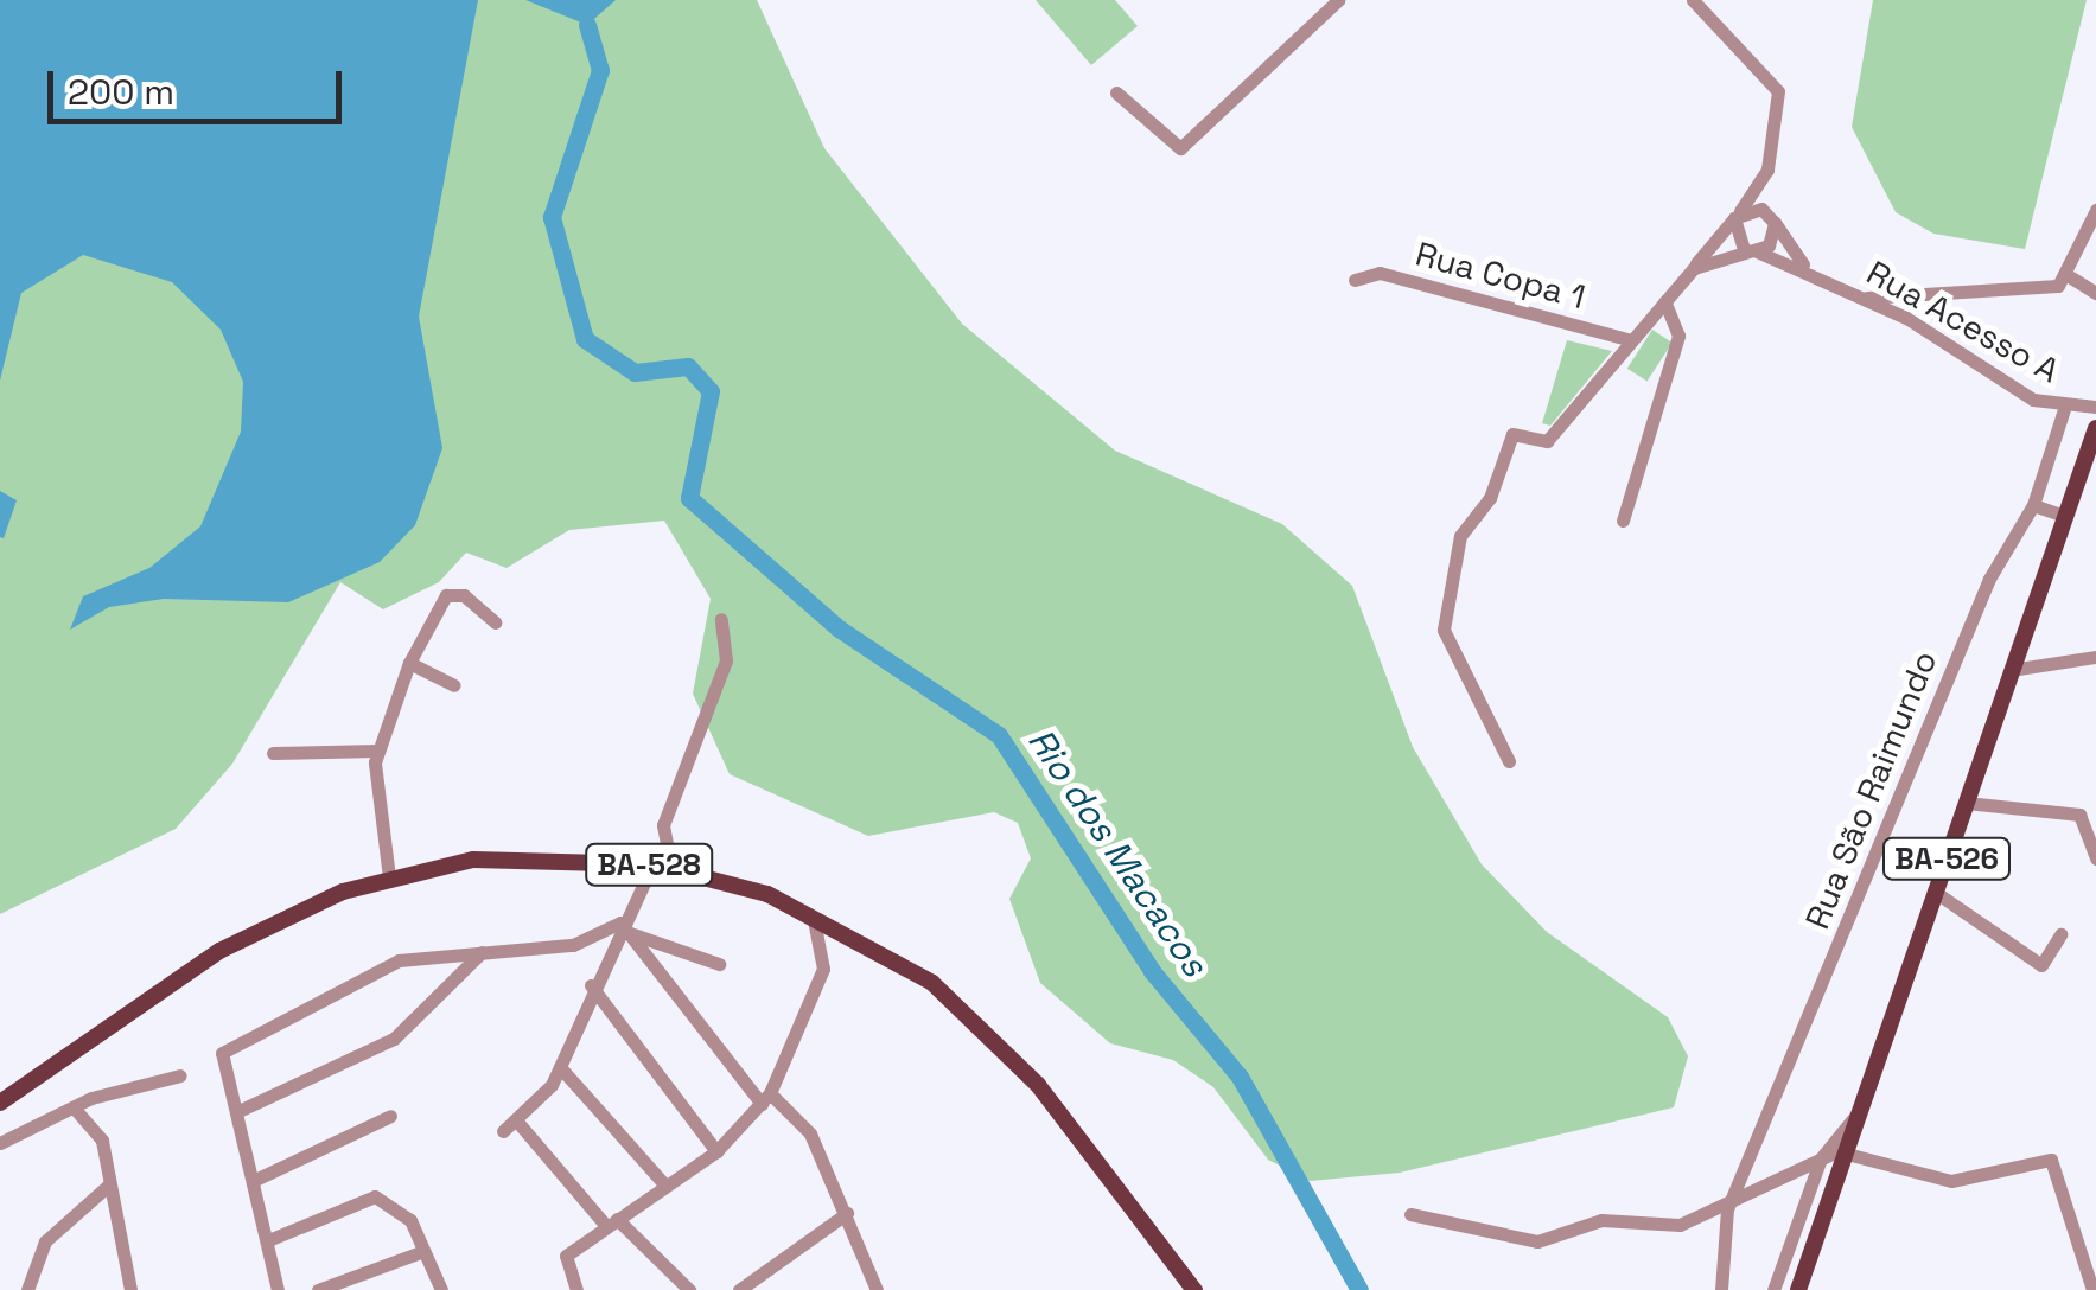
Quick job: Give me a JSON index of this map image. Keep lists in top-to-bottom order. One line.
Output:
{"streets":{"main road":["BA-526","BA-528"],"street":["Rua Copa 1","Rua Acesso A","Rua São Raimundo"]},"crossings":[["Rua Acesso A","Rua São Raimundo"]],"water":["Rio dos Macacos"],"scale_bar":"200 m"}
